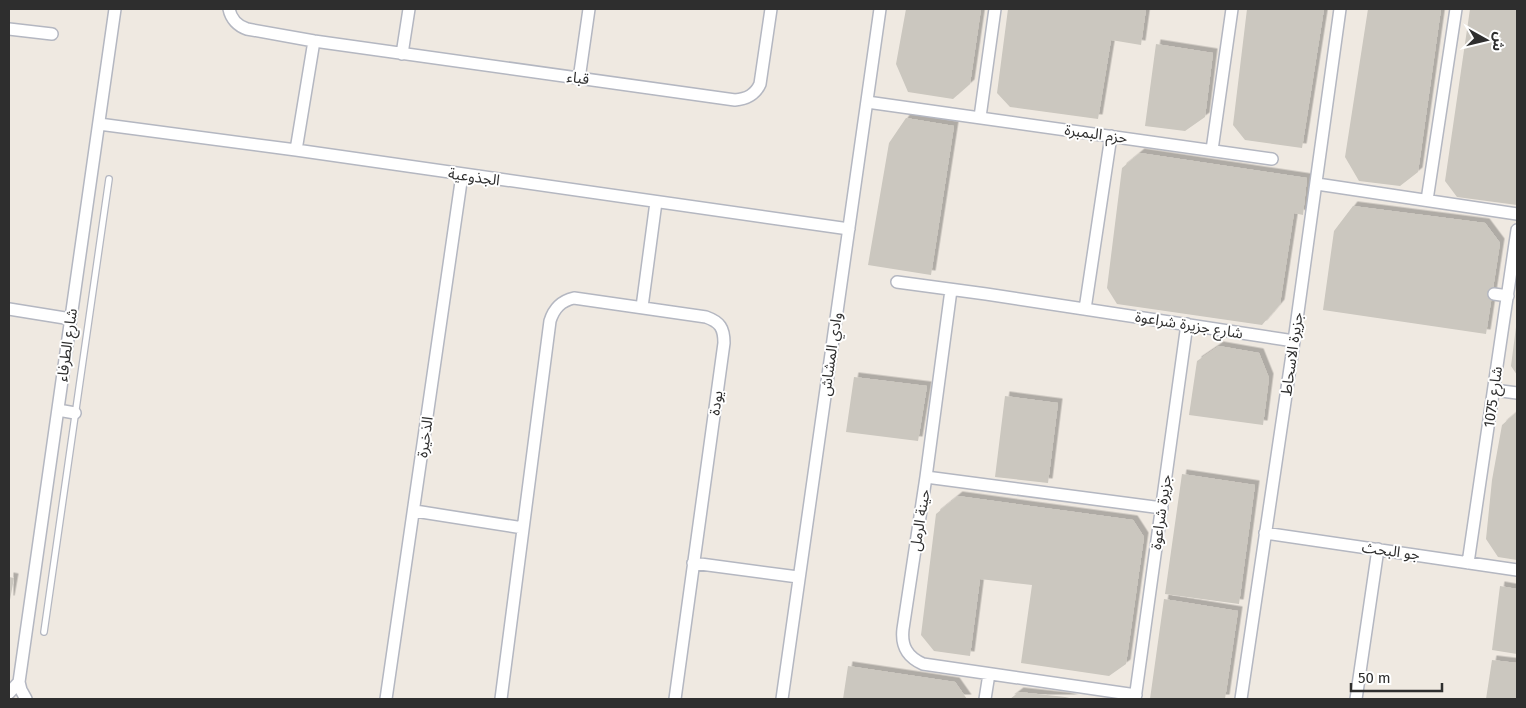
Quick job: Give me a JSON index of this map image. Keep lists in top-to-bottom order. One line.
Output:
{"streets":{"street":["قباء","حزم البمبرة","الجذوعية","شارع جزيرة شراعوة","شارع الطرفاء","وادي المشاش","جزيرة الاسحاط","شارع 1075","يودة","الذخيرة","جزيرة شراعوة","حينة الرمل","جو البحث"]},"crossings":[["حزم البمبرة","وادي المشاش"],["الجذوعية","شارع الطرفاء"],["الجذوعية","وادي المشاش"],["الجذوعية","الذخيرة"],["شارع جزيرة شراعوة","جزيرة الاسحاط"],["شارع جزيرة شراعوة","جزيرة شراعوة"],["جزيرة الاسحاط","جو البحث"],["شارع 1075","جو البحث"],["جزيرة شراعوة","حينة الرمل"]],"scale_bar":"50 m","north":"right"}
